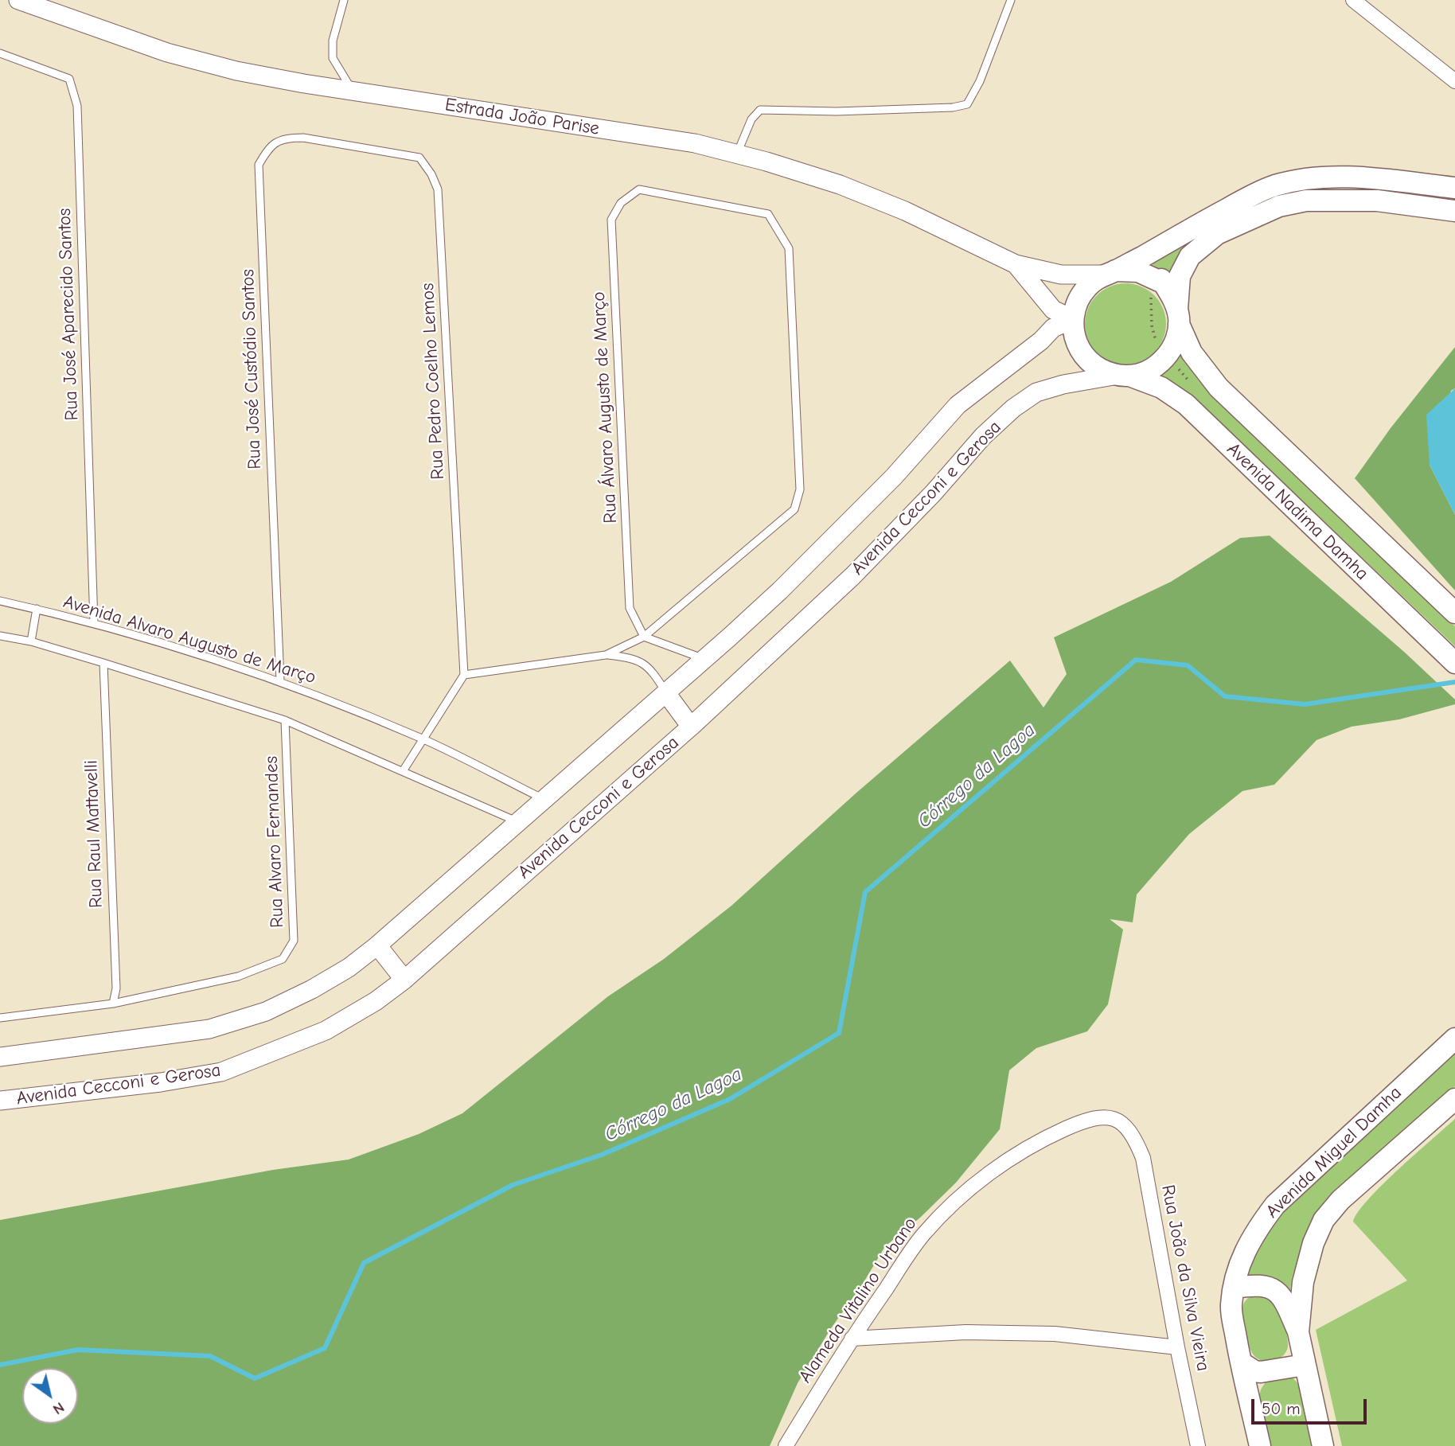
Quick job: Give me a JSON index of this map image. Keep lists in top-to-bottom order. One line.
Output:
{"streets":{"main road":["Avenida Nadima Damha","Avenida Miguel Damha"],"street":["Estrada João Parise","Avenida Cecconi e Gerosa","Rua João da Silva Vieira","Alameda Vitalino Urbano"],"lane":["Rua José Aparecido Santos","Rua José Custódio Santos","Rua Pedro Coelho Lemos","Rua Álvaro Augusto de Março","Avenida Alvaro Augusto de Março","Rua Raul Mattavelli","Rua Alvaro Fernandes"]},"crossings":[["Estrada João Parise","Avenida Cecconi e Gerosa"],["Estrada João Parise","Avenida Nadima Damha"],["Rua José Aparecido Santos","Avenida Alvaro Augusto de Março"],["Rua José Custódio Santos","Rua Pedro Coelho Lemos"],["Rua José Custódio Santos","Avenida Alvaro Augusto de Março"],["Avenida Cecconi e Gerosa","Avenida Nadima Damha"],["Avenida Cecconi e Gerosa","Avenida Alvaro Augusto de Março"],["Rua Raul Mattavelli","Rua Alvaro Fernandes"],["Rua João da Silva Vieira","Alameda Vitalino Urbano"]],"water":["Córrego da Lagoa"],"scale_bar":"50 m","north":"bottom right"}
